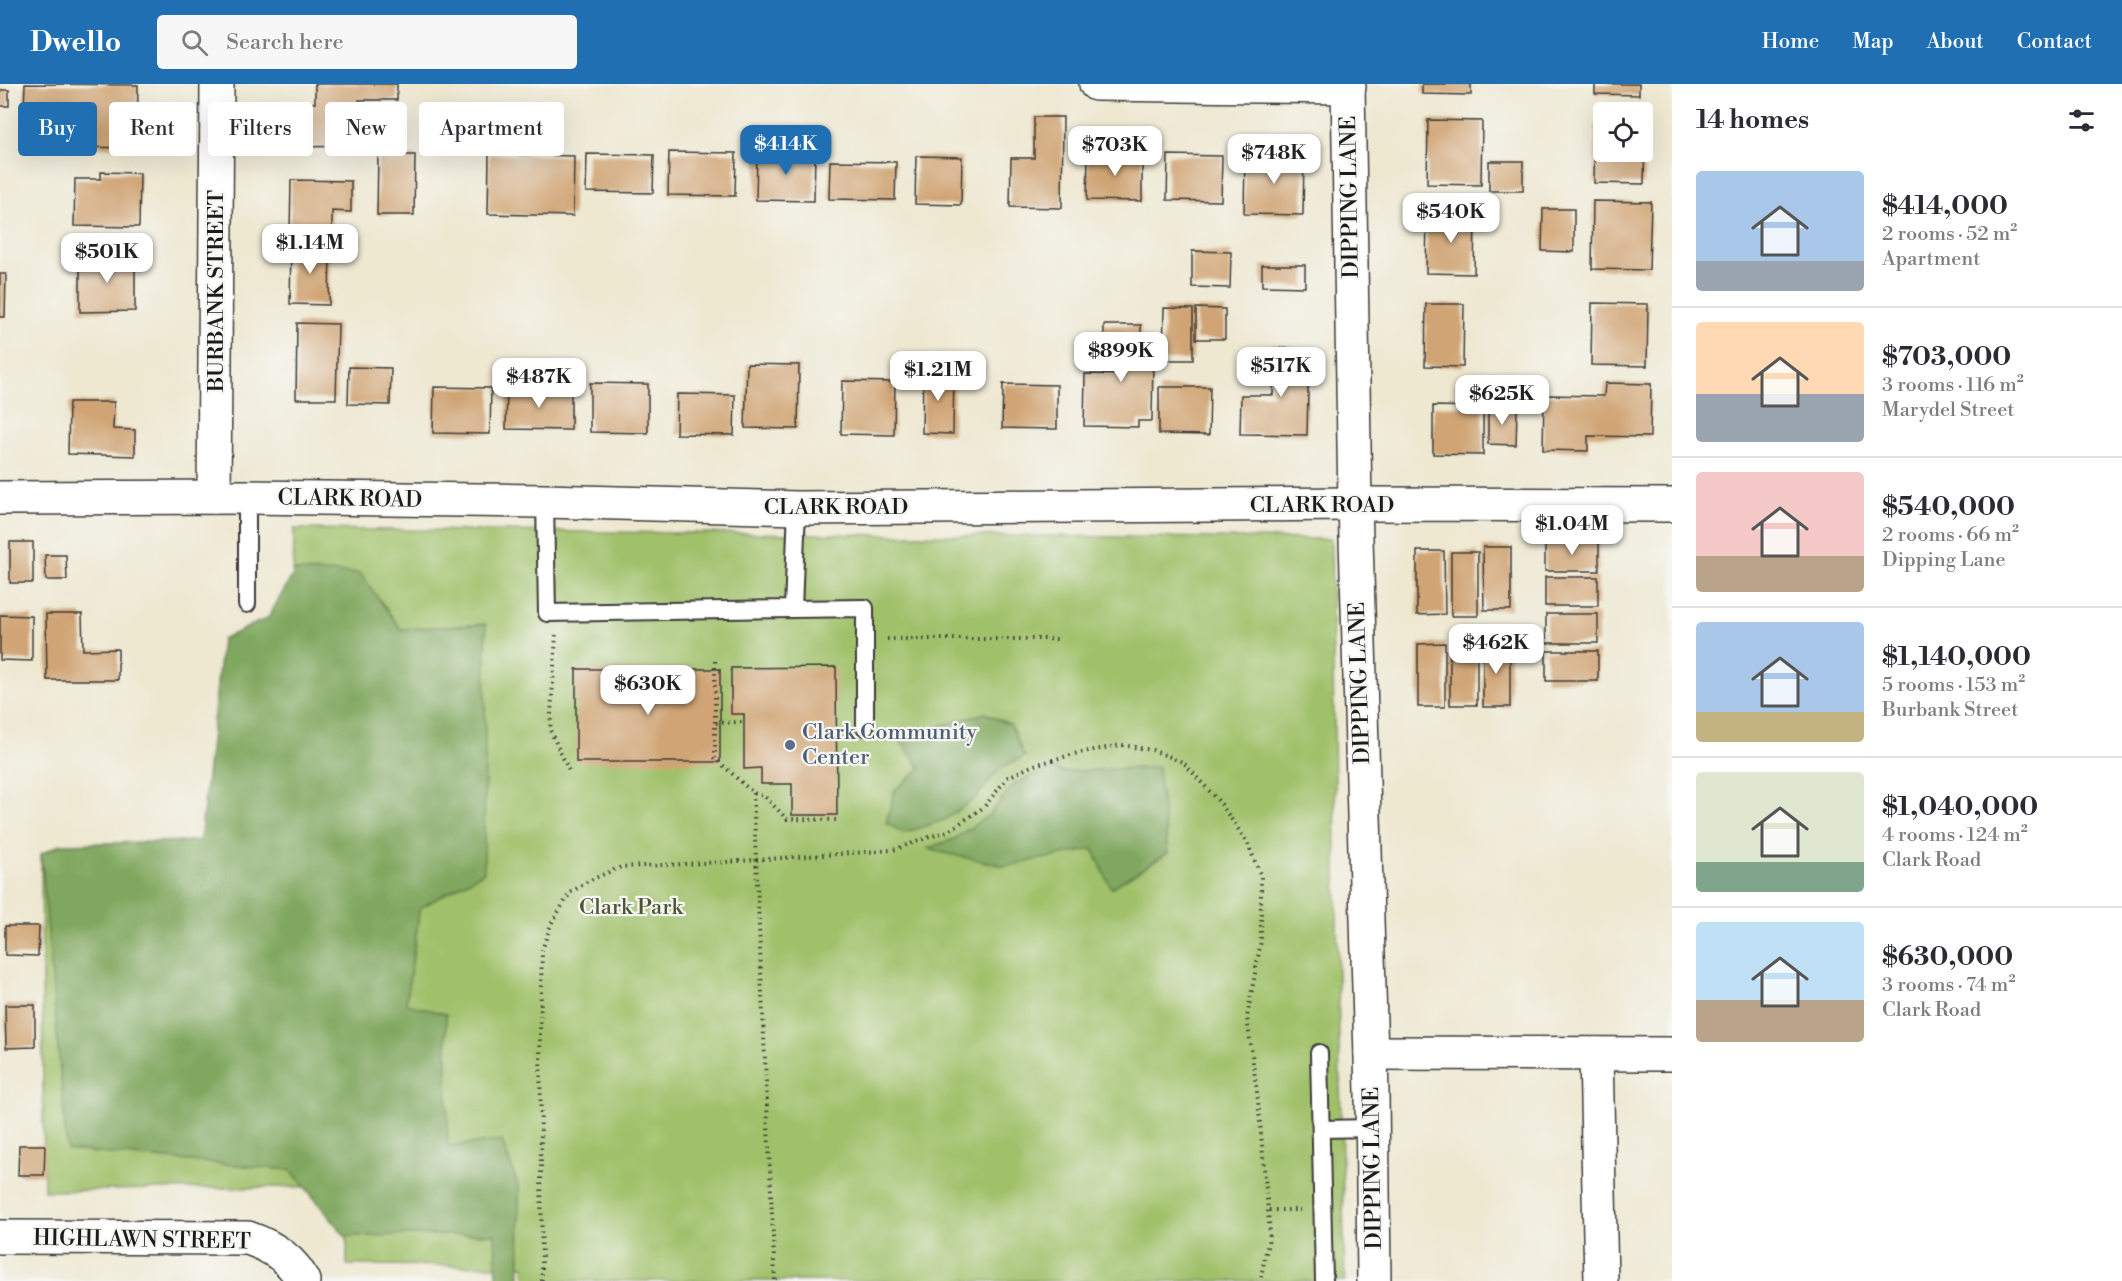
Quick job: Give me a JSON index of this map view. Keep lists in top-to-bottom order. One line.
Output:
{"streets":{"street":["DIPPING LANE","BURBANK STREET","CLARK ROAD","HIGHLAWN STREET"]},"crossings":[["DIPPING LANE","CLARK ROAD"],["BURBANK STREET","CLARK ROAD"]],"parks":["Clark Park"],"places":["Clark Community Center"],"page":{"header":"Dwello","search":"Search here","nav":["Home","Map","About","Contact"],"heading":"14 homes","chip":["Buy","Rent","Filters","New","Apartment"],"price":["$414K","$703K","$748K","$540K","$1.14M","$501K","$899K","$517K","$1.21M","$487K","$625K","$1.04M","$462K","$630K"],"list":[{"name":"$414,000","note":"2 rooms · 52 m² · Apartment"},{"name":"$703,000","note":"3 rooms · 116 m² · Marydel Street"},{"name":"$540,000","note":"2 rooms · 66 m² · Dipping Lane"},{"name":"$1,140,000","note":"5 rooms · 153 m² · Burbank Street"},{"name":"$1,040,000","note":"4 rooms · 124 m² · Clark Road"},{"name":"$630,000","note":"3 rooms · 74 m² · Clark Road"}]}}
